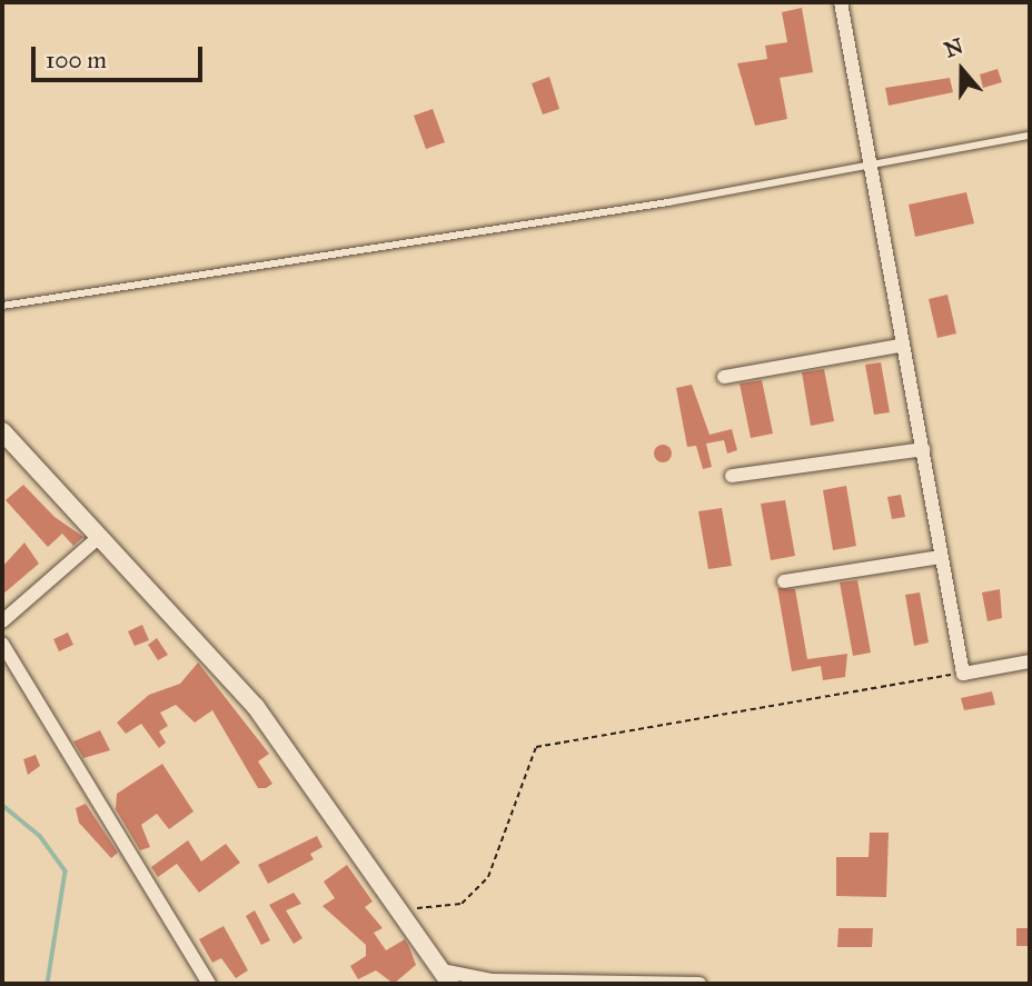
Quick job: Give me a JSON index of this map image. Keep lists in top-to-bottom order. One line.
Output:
{"scale_bar":"100 m","north":"top"}
